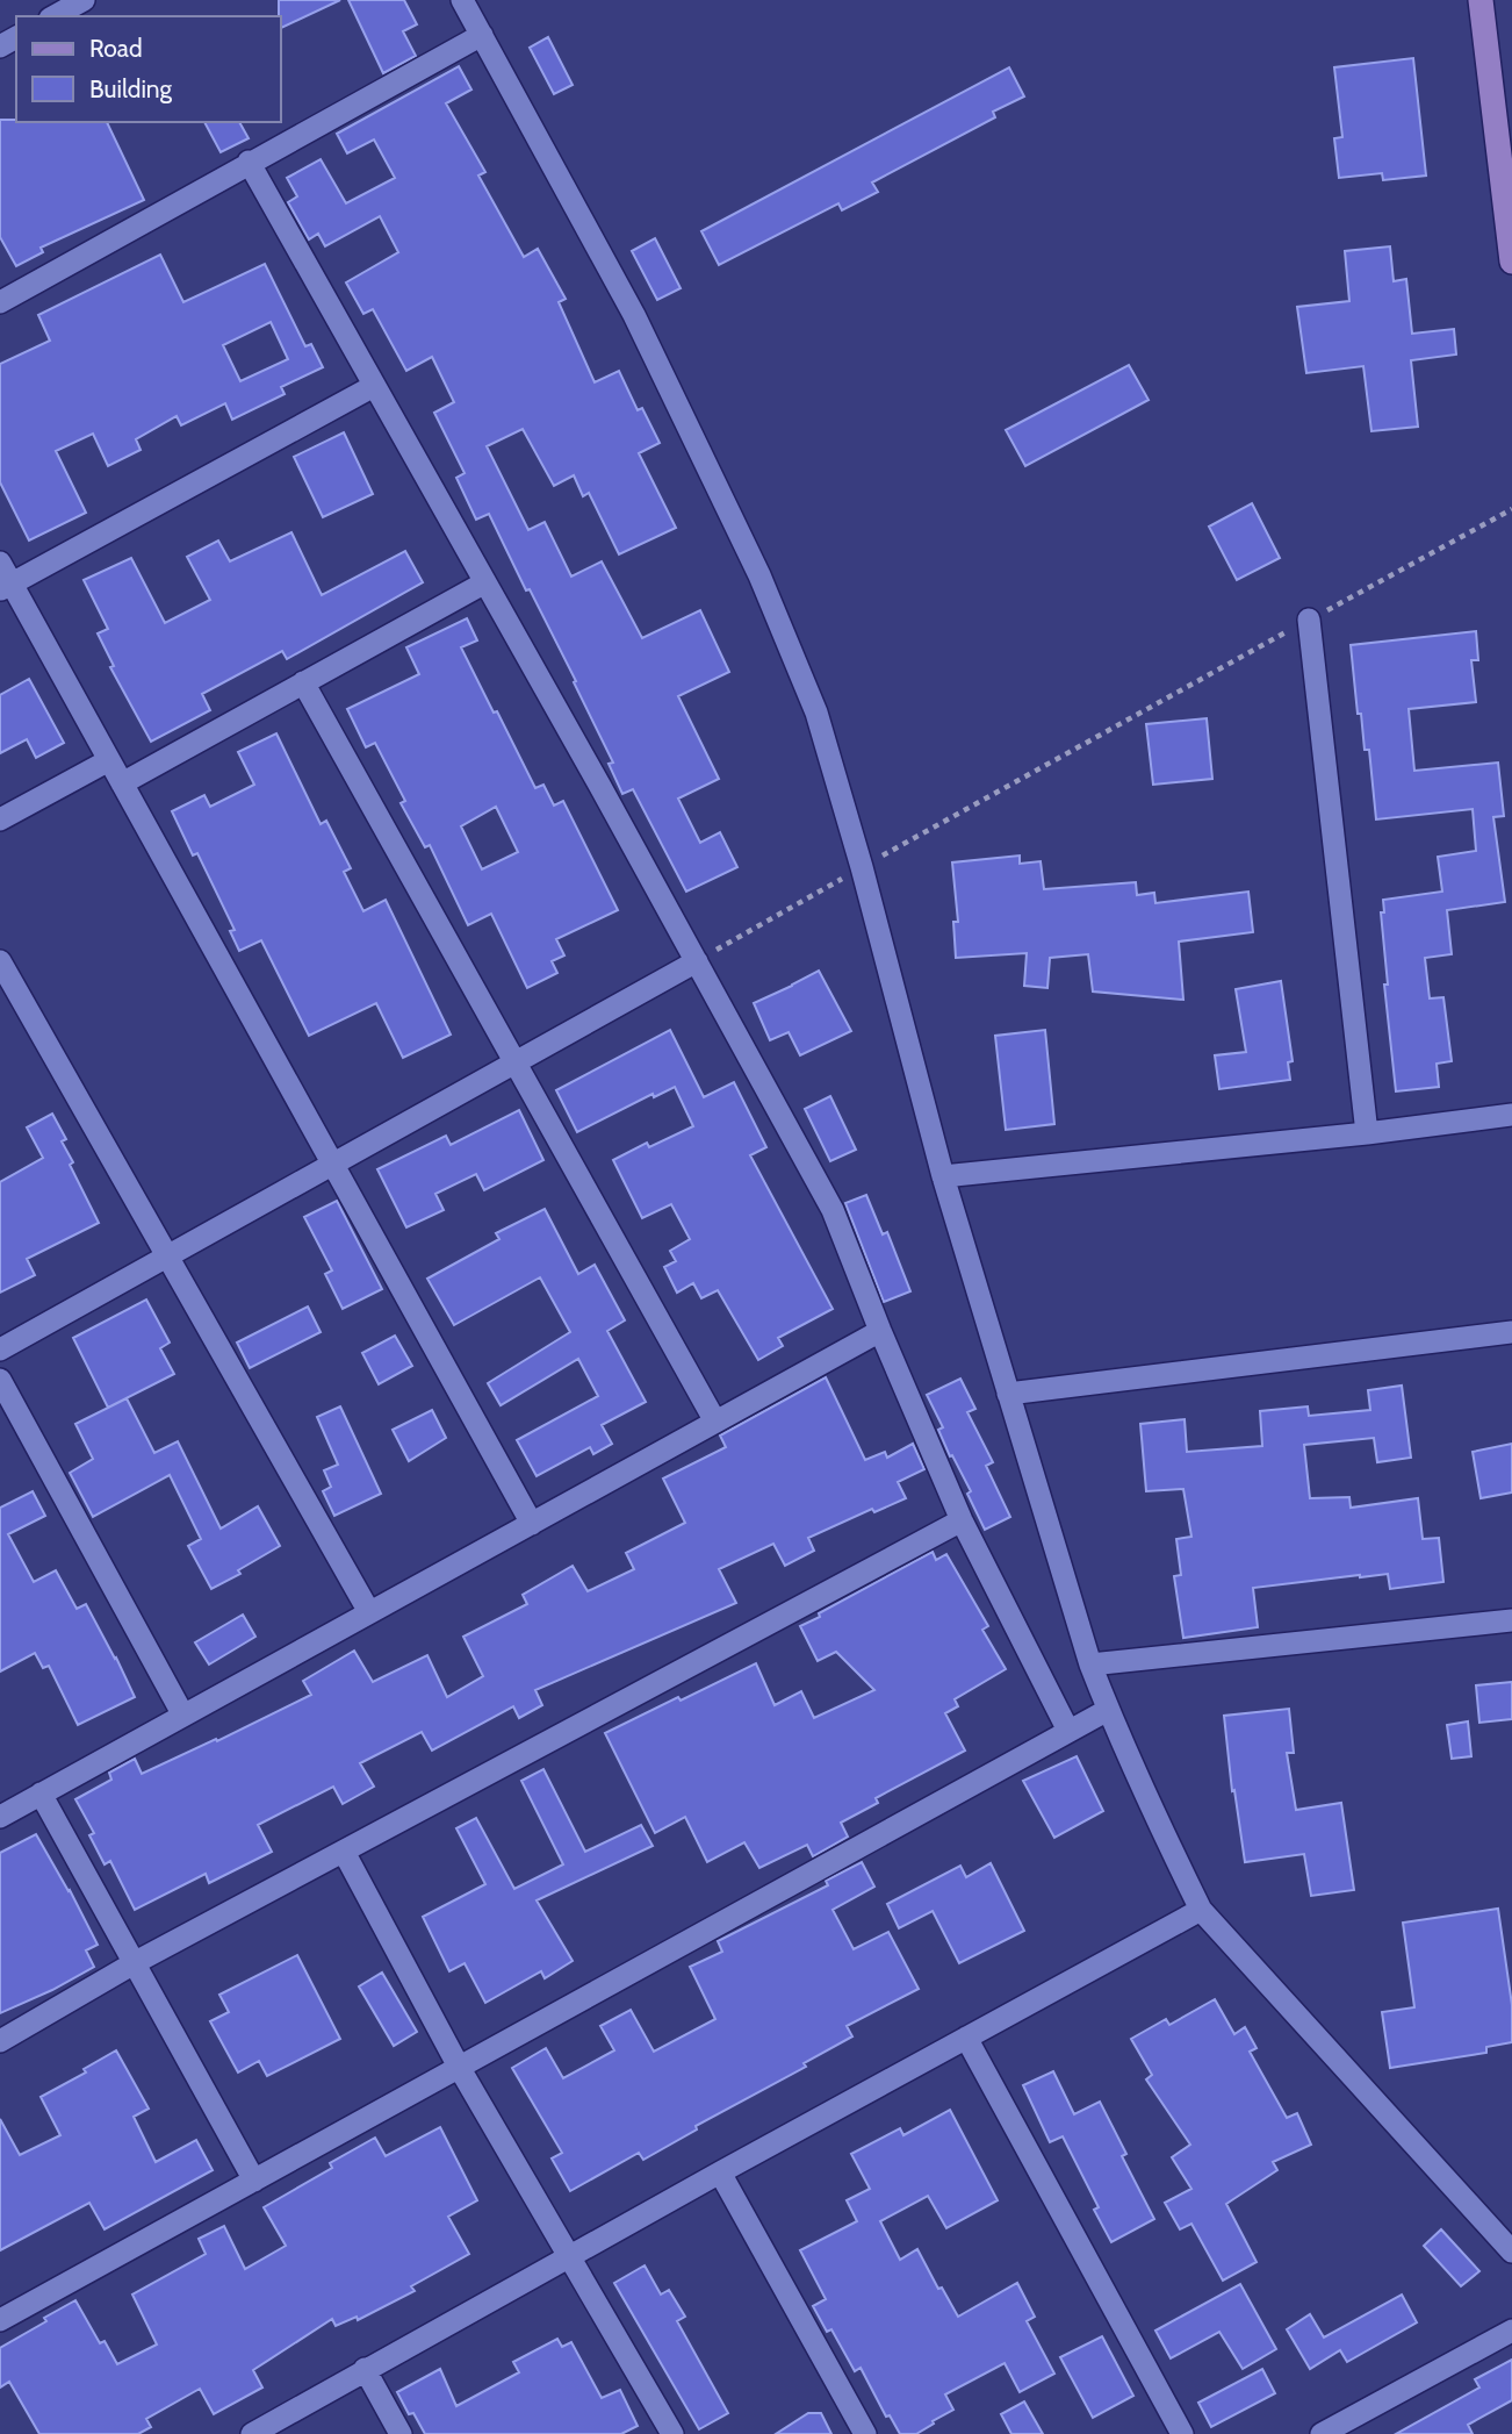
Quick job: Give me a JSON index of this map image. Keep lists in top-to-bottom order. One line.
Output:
{"legend":["Road","Building"]}
